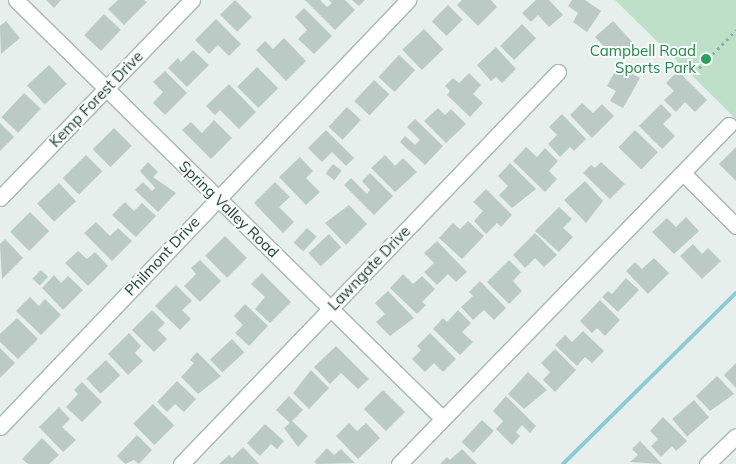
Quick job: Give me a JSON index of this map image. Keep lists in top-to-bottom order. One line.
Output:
{"streets":{"street":["Kemp Forest Drive","Spring Valley Road","Philmont Drive","Lawngate Drive"]},"crossings":[["Kemp Forest Drive","Spring Valley Road"],["Spring Valley Road","Philmont Drive"],["Spring Valley Road","Lawngate Drive"]],"places":["Campbell Road Sports Park"]}
